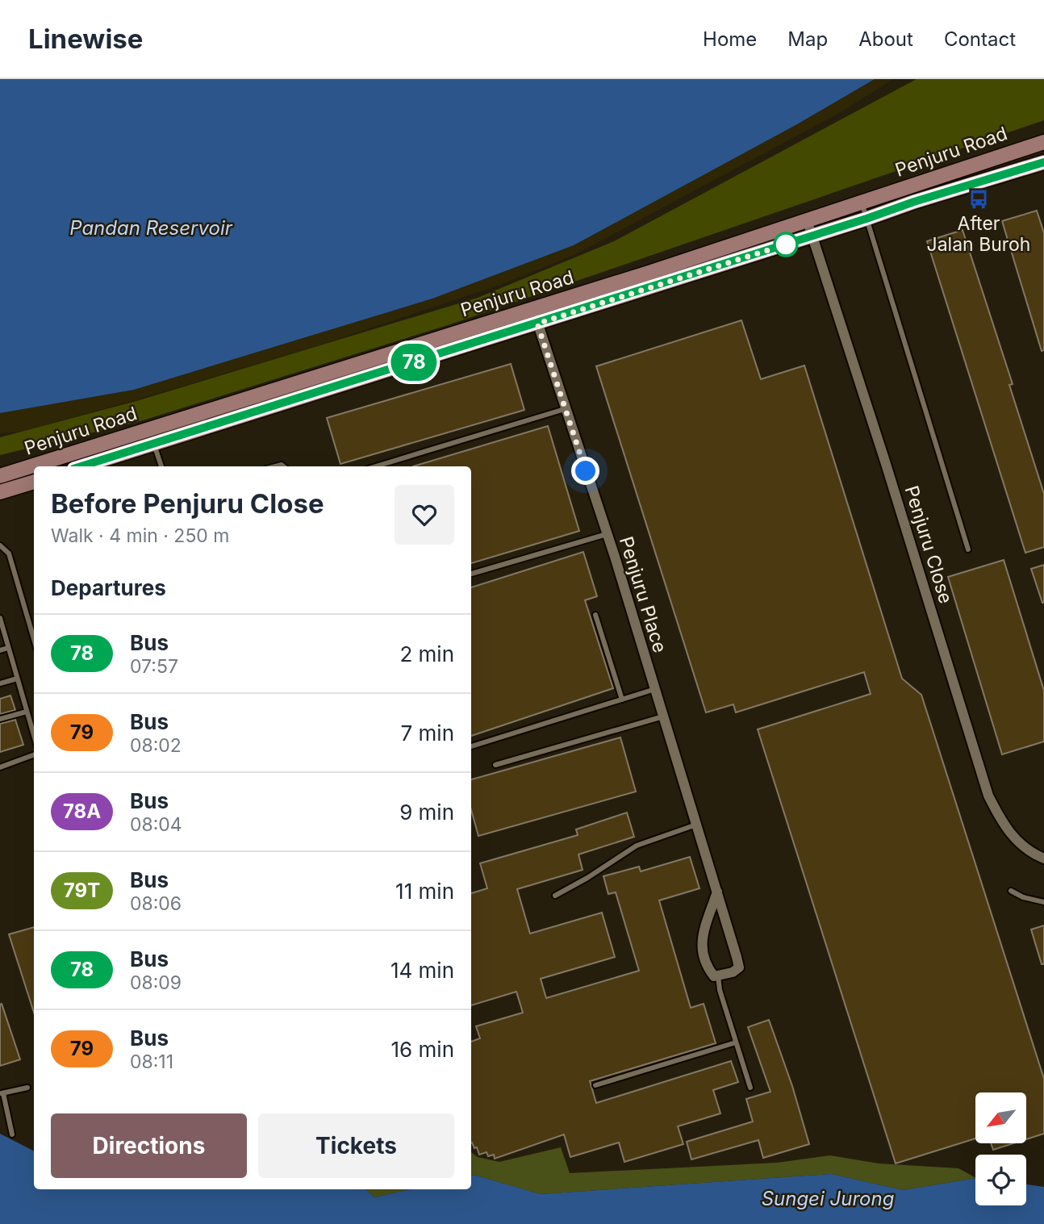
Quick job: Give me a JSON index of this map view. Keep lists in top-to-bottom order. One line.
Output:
{"streets":{"main road":["Penjuru Road"],"street":["Penjuru Close","Penjuru Place"]},"crossings":[["Penjuru Road","Penjuru Close"],["Penjuru Road","Penjuru Place"]],"water":["Pandan Reservoir","Sungei Jurong"],"places":{"bus stop":["After Jalan Buroh"]},"lines":["bus line 78"],"north":"bottom left","page":{"header":"Linewise","nav":["Home","Map","About","Contact"],"on_map":"78","heading":[["Before Penjuru Close","Walk · 4 min · 250 m"],"Departures"],"list":[{"mark":"78","name":"Bus","note":"07:57","value":"2 min"},{"mark":"79","name":"Bus","note":"08:02","value":"7 min"},{"mark":"78A","name":"Bus","note":"08:04","value":"9 min"},{"mark":"79T","name":"Bus","note":"08:06","value":"11 min"},{"mark":"78","name":"Bus","note":"08:09","value":"14 min"},{"mark":"79","name":"Bus","note":"08:11","value":"16 min"}],"buttons":["Directions","Tickets"]}}
